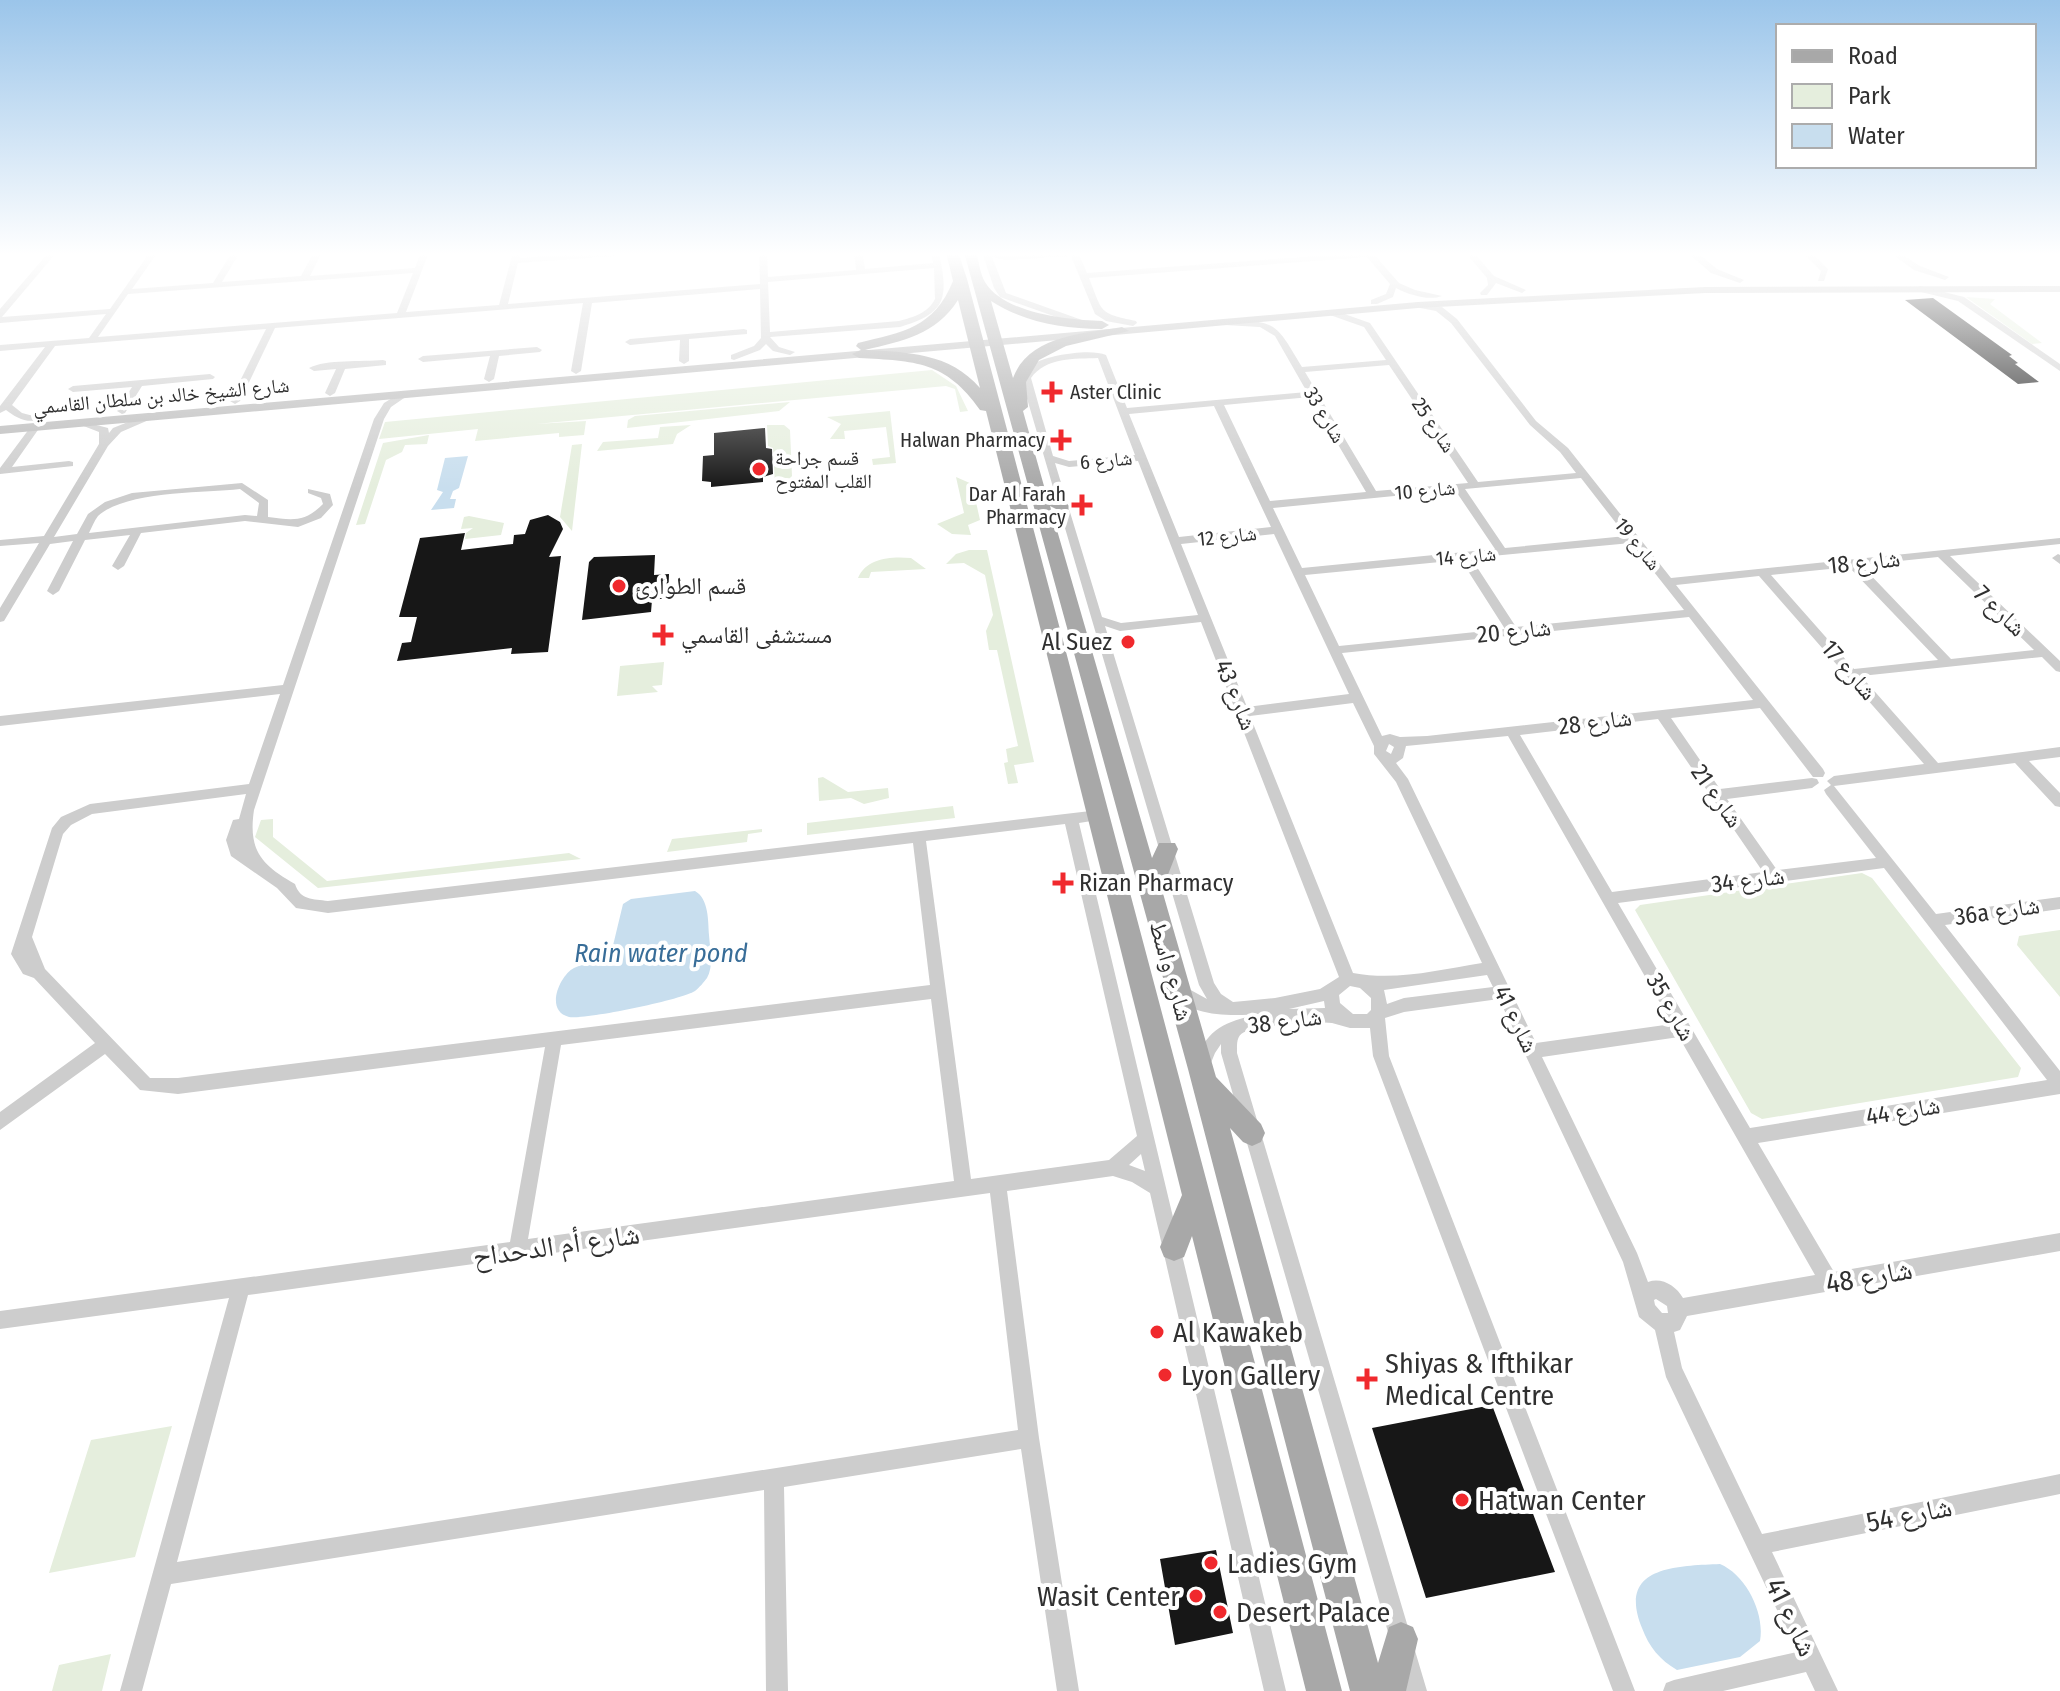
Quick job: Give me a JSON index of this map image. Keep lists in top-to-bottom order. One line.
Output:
{"streets":{"main road":["شارع الشيخ خالد بن سلطان القاسمي","شارع واسط"],"street":["شارع 33","شارع 25","شارع 6","شارع 10","شارع 12","شارع 19","شارع 14","شارع 18","شارع 7","شارع 20","شارع 17","شارع 43","شارع 28","شارع 21","شارع 34","36a شارع","شارع 35","شارع 41","شارع 38","شارع 44","شارع أم الدحداح","شارع 48","شارع 54"]},"crossings":[["شارع الشيخ خالد بن سلطان القاسمي","شارع واسط"],["شارع 33","شارع 10"],["شارع 25","شارع 10"],["شارع 6","شارع 43"],["شارع 6","شارع واسط"],["شارع 10","شارع 19"],["شارع 12","شارع 43"],["شارع 19","شارع 14"],["شارع 19","شارع 18"],["شارع 19","شارع 20"],["شارع 19","شارع 28"],["شارع 18","شارع 7"],["شارع 18","شارع 17"],["شارع 43","شارع 38"],["شارع 28","شارع 21"],["شارع 28","شارع 35"],["شارع 28","شارع 41"],["شارع 21","شارع 34"],["شارع 34","شارع 35"],["شارع واسط","شارع 38"],["شارع 35","شارع 44"],["شارع 35","شارع 48"],["شارع 41","شارع 48"],["شارع 41","شارع 54"]],"water":["Rain water pond"],"places":{"health":["Aster Clinic","Halwan Pharmacy","Dar Al Farah Pharmacy","مستشفى القاسمي","Rizan Pharmacy","Shiyas & Ifthikar Medical Centre"],"other":["قسم جراحة القلب المفتوح","قسم الطوارئ","Al Suez","Al Kawakeb","Lyon Gallery","Hatwan Center","Ladies Gym","Wasit Center","Desert Palace"]},"legend":["Road","Park","Water"]}
